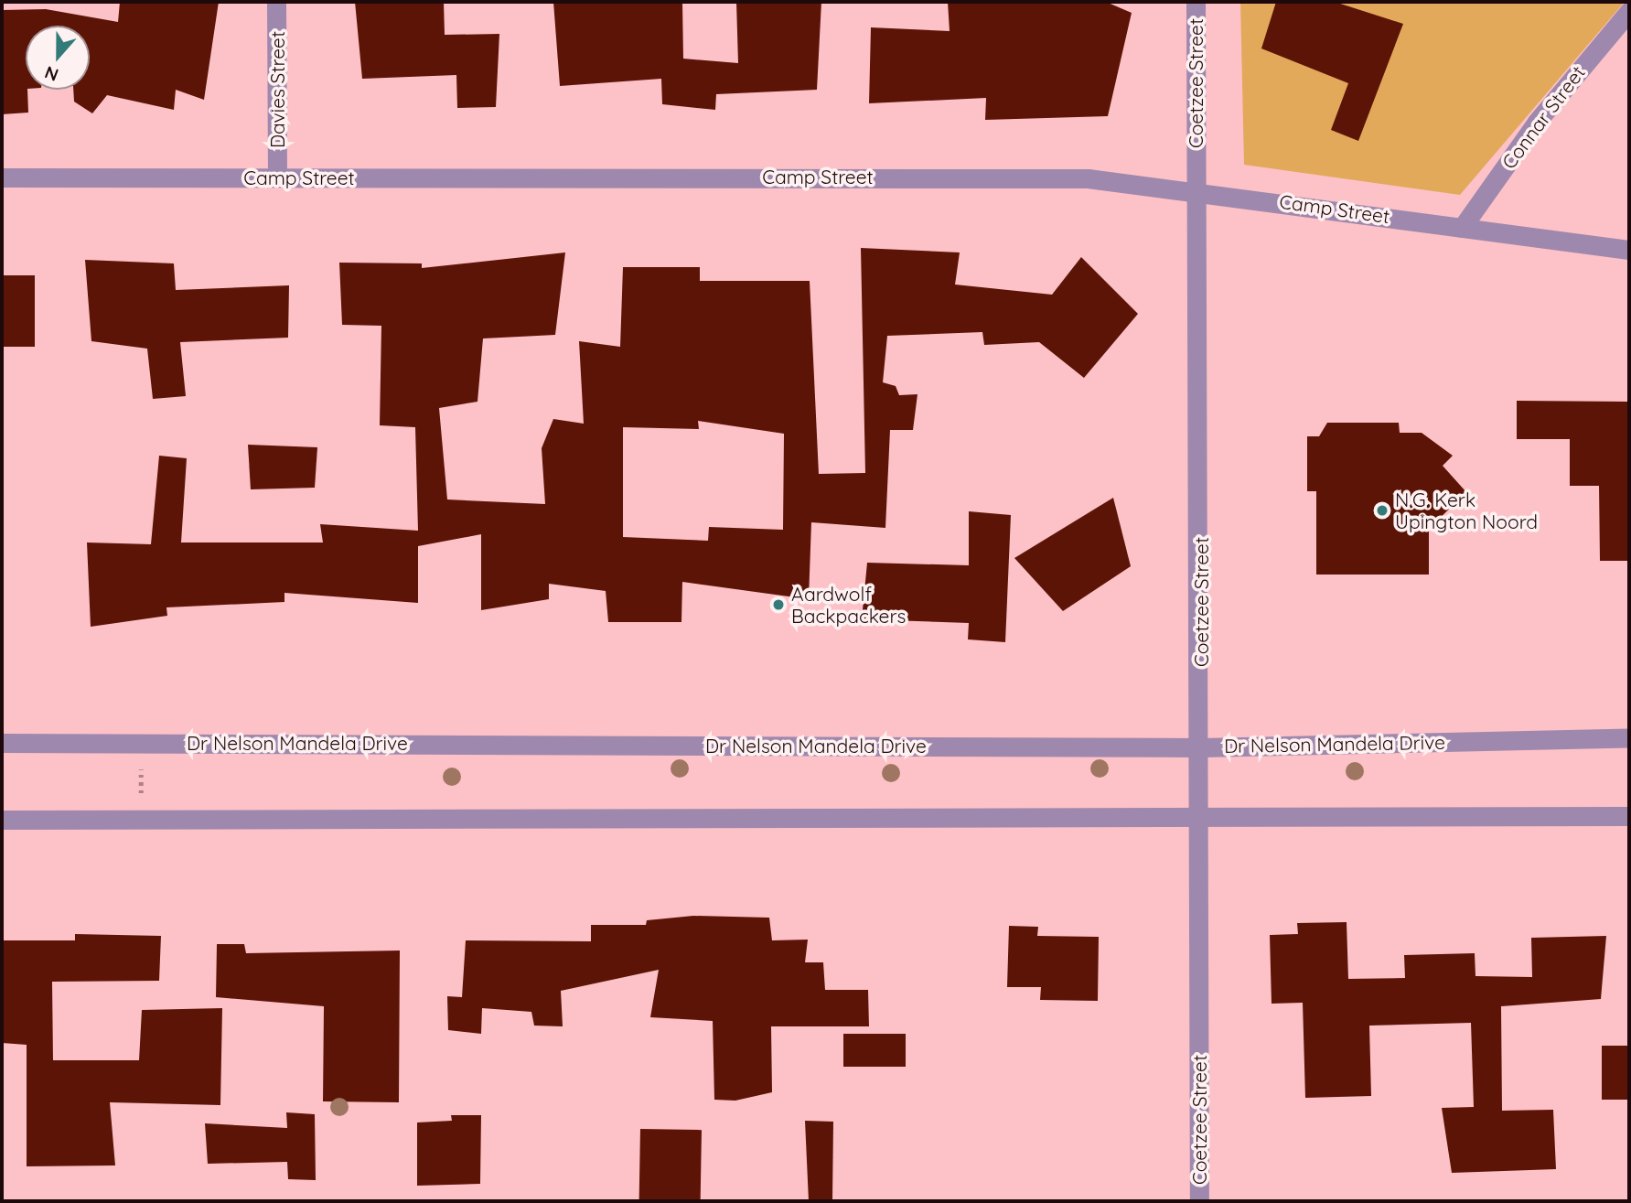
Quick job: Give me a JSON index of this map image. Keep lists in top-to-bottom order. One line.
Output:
{"streets":{"street":["Coetzee Street","Davies Street","Connar Street","Camp Street","Dr Nelson Mandela Drive"]},"crossings":[["Coetzee Street","Camp Street"],["Coetzee Street","Dr Nelson Mandela Drive"],["Davies Street","Camp Street"],["Connar Street","Camp Street"]],"places":["N.G. Kerk Upington Noord","Aardwolf Backpackers"],"north":"bottom"}
